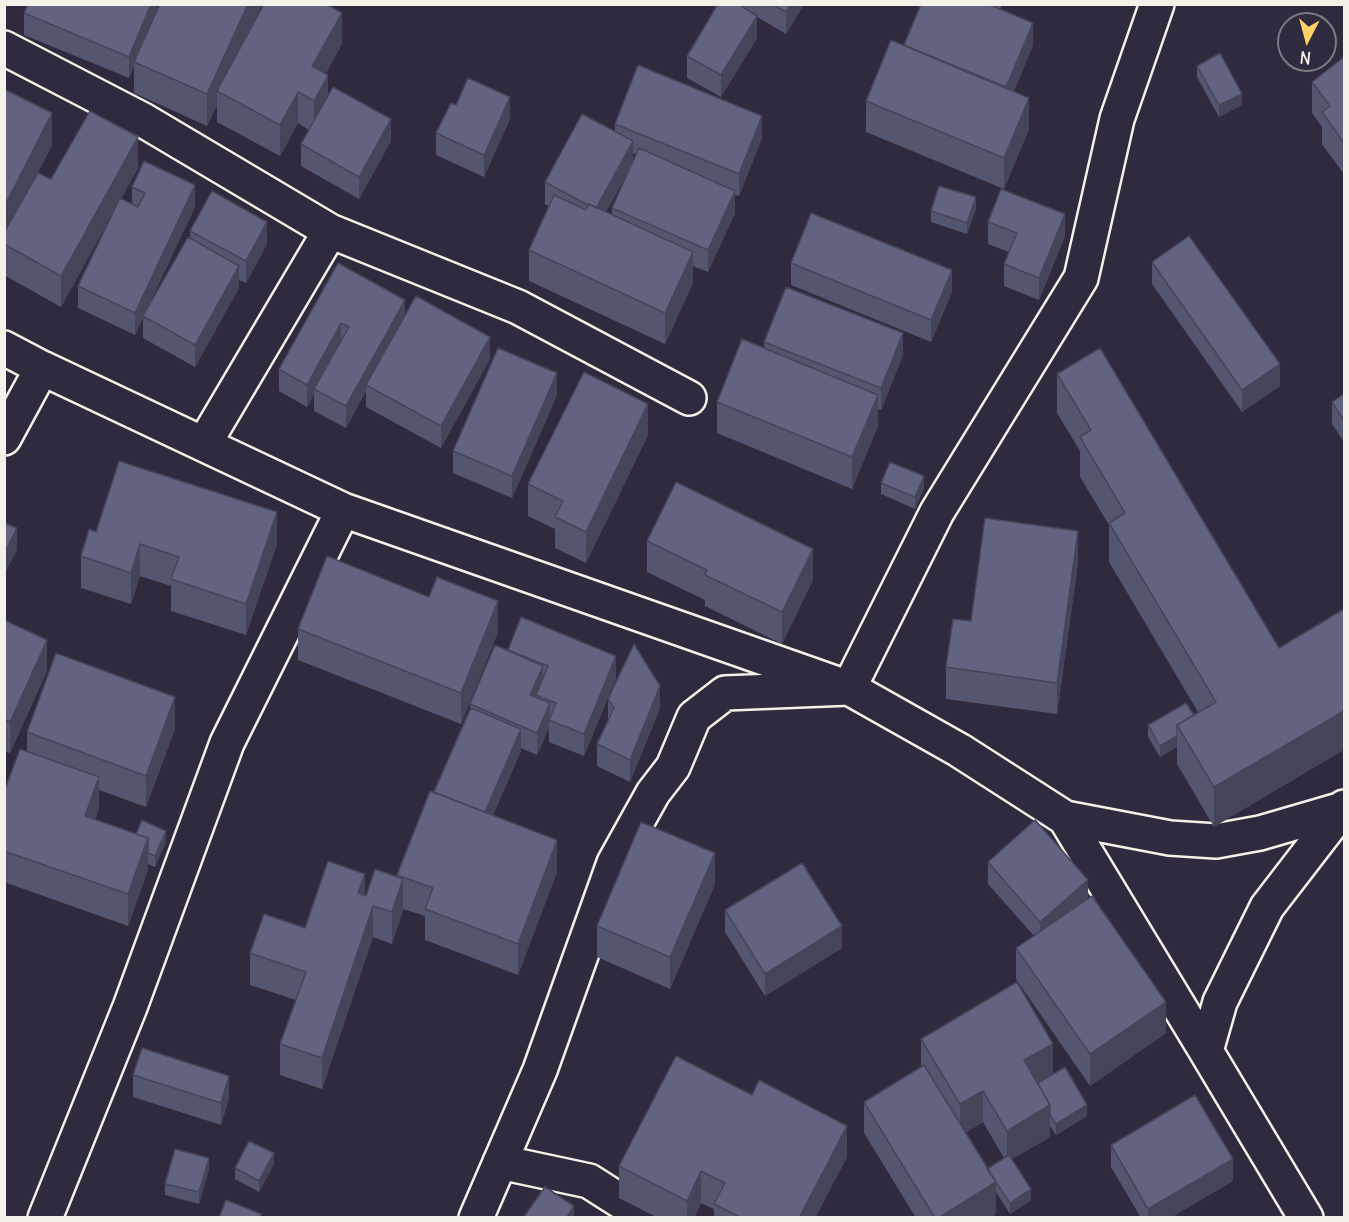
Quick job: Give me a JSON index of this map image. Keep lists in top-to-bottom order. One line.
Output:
{"north":"bottom"}
